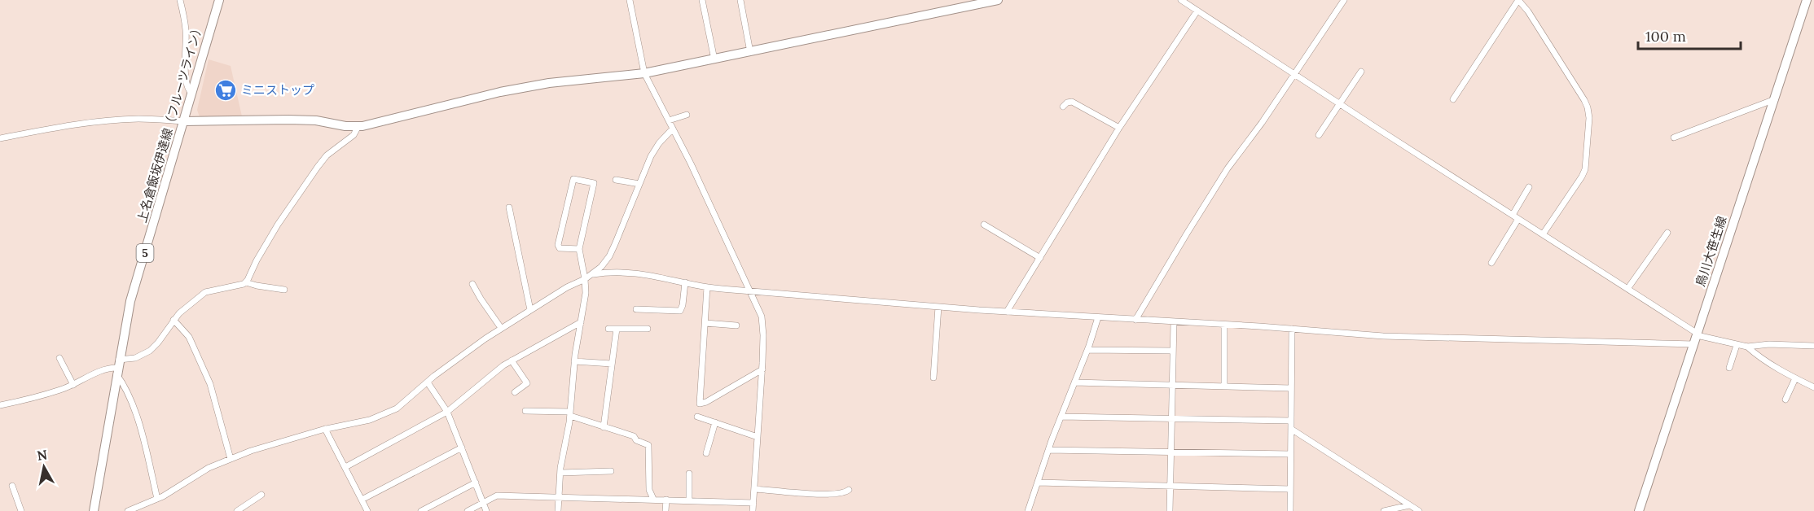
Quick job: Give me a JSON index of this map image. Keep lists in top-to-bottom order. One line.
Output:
{"streets":{"street":["上名倉飯坂伊達線（フルーツライン）","鳥川大笹生線","5"]},"places":{"supermarket":["ミニストップ"]},"scale_bar":"100 m","north":"top"}
